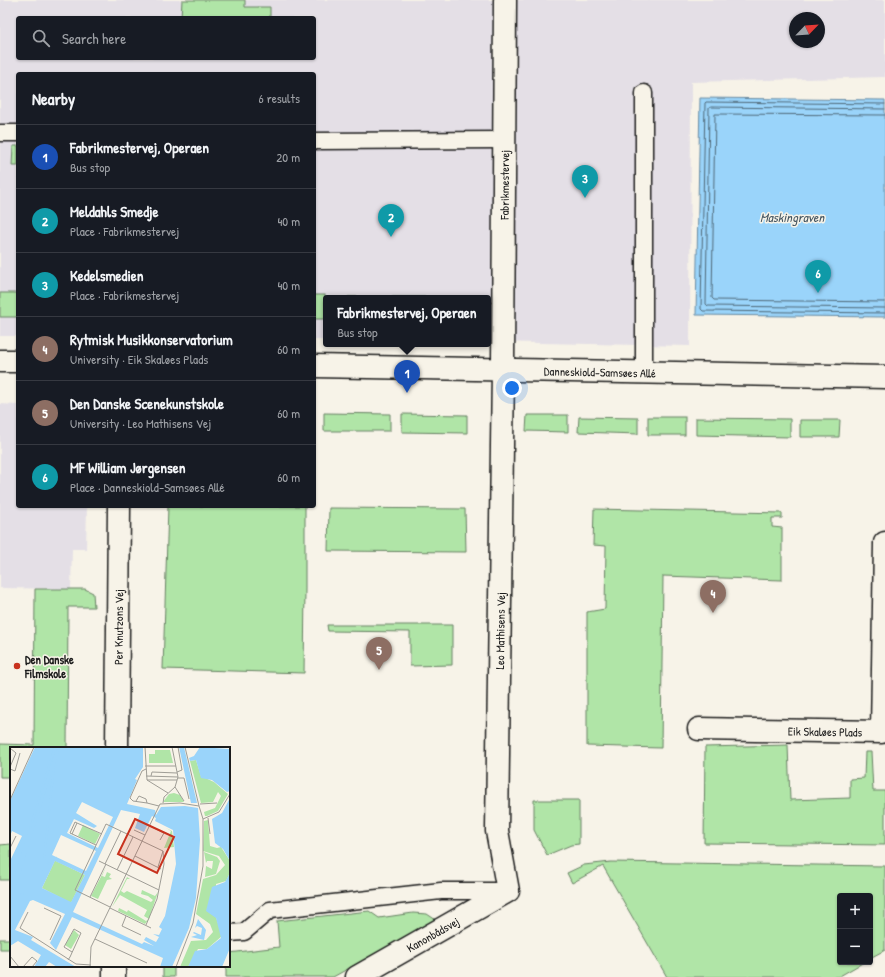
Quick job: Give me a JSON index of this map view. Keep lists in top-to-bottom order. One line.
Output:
{"streets":{"street":["Fabrikmestervej","Danneskiold-Samsøes Allé","Per Knutzons Vej","Leo Mathisens Vej","Eik Skaløes Plads","Kanonbådsvej"]},"crossings":[["Fabrikmestervej","Danneskiold-Samsøes Allé"],["Fabrikmestervej","Leo Mathisens Vej"],["Danneskiold-Samsøes Allé","Leo Mathisens Vej"],["Leo Mathisens Vej","Kanonbådsvej"]],"water":["Maskingraven"],"places":["Den Danske Filmskole"],"north":"top right","page":{"search":"Search here","heading":["Nearby","6 results"],"list":[{"mark":"1","name":"Fabrikmestervej, Operaen","note":"Bus stop","value":"20 m"},{"mark":"2","name":"Meldahls Smedje","note":"Place · Fabrikmestervej","value":"40 m"},{"mark":"3","name":"Kedelsmedien","note":"Place · Fabrikmestervej","value":"40 m"},{"mark":"4","name":"Rytmisk Musikkonservatorium","note":"University · Eik Skaløes Plads","value":"60 m"},{"mark":"5","name":"Den Danske Scenekunstskole","note":"University · Leo Mathisens Vej","value":"60 m"},{"mark":"6","name":"MF William Jørgensen","note":"Place · Danneskiold-Samsøes Allé","value":"60 m"}],"pins":["3","2","6","1","4","5"],"popup":["Fabrikmestervej, Operaen","Bus stop"],"map_buttons":["+","−"]}}
